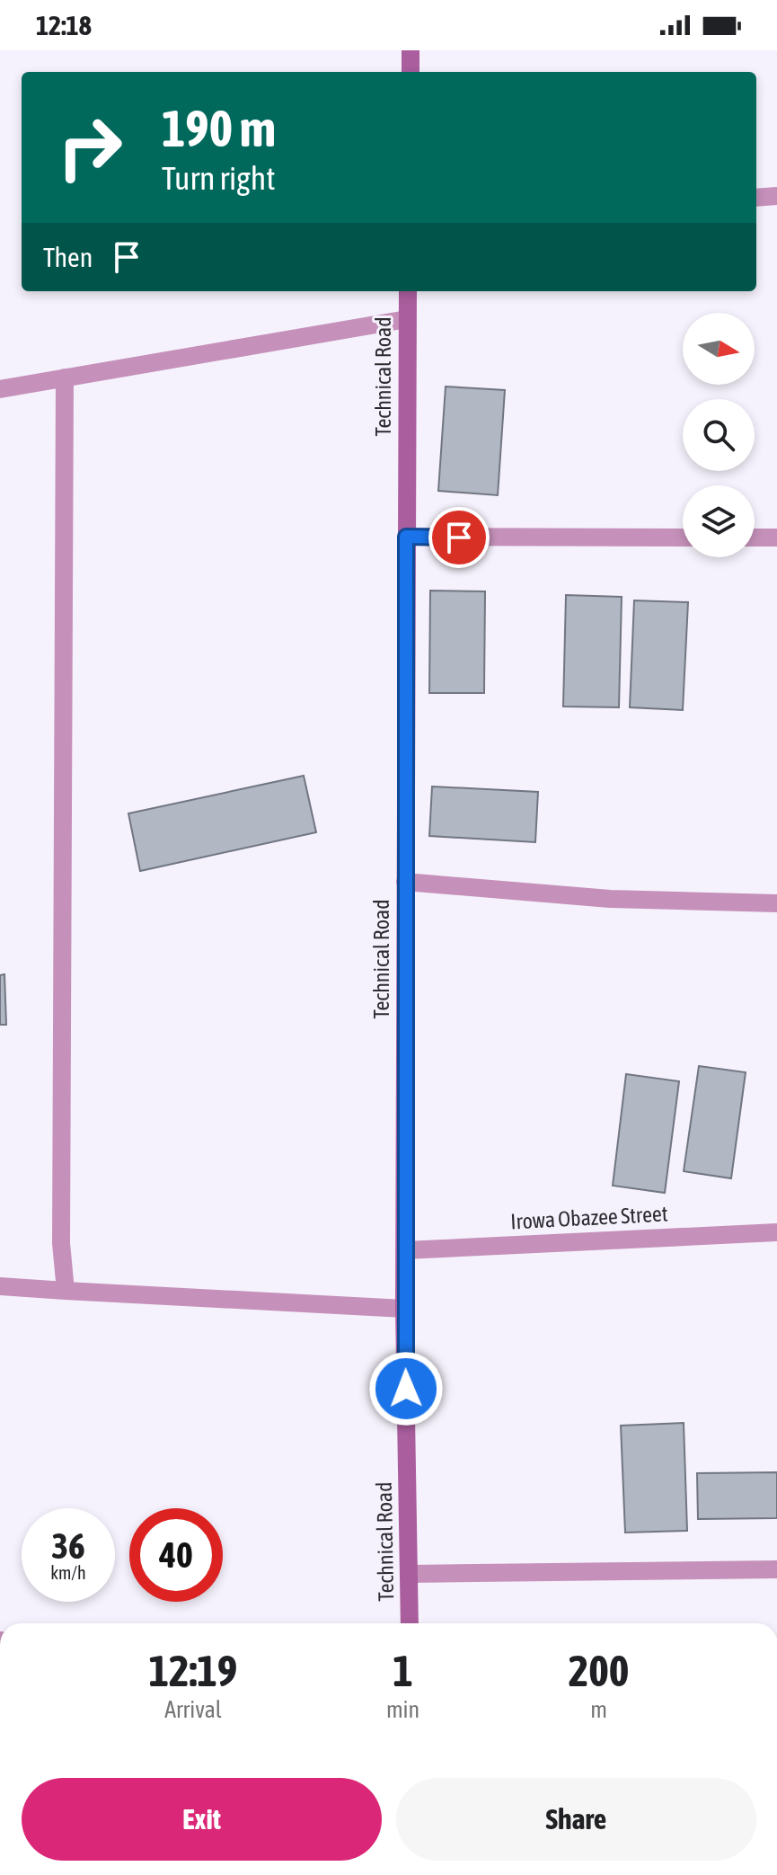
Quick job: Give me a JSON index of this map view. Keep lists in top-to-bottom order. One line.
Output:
{"streets":{"street":["Technical Road","Irowa Obazee Street"]},"crossings":[["Technical Road","Irowa Obazee Street"]],"north":"right","page":{"status":"12:18","turn":["190 m","Turn right"],"then":"Then","speed":"36 km/h","limit":"40","eta":["12:19","Arrival","1","min","200","m"],"buttons":["Exit","Share"]}}
